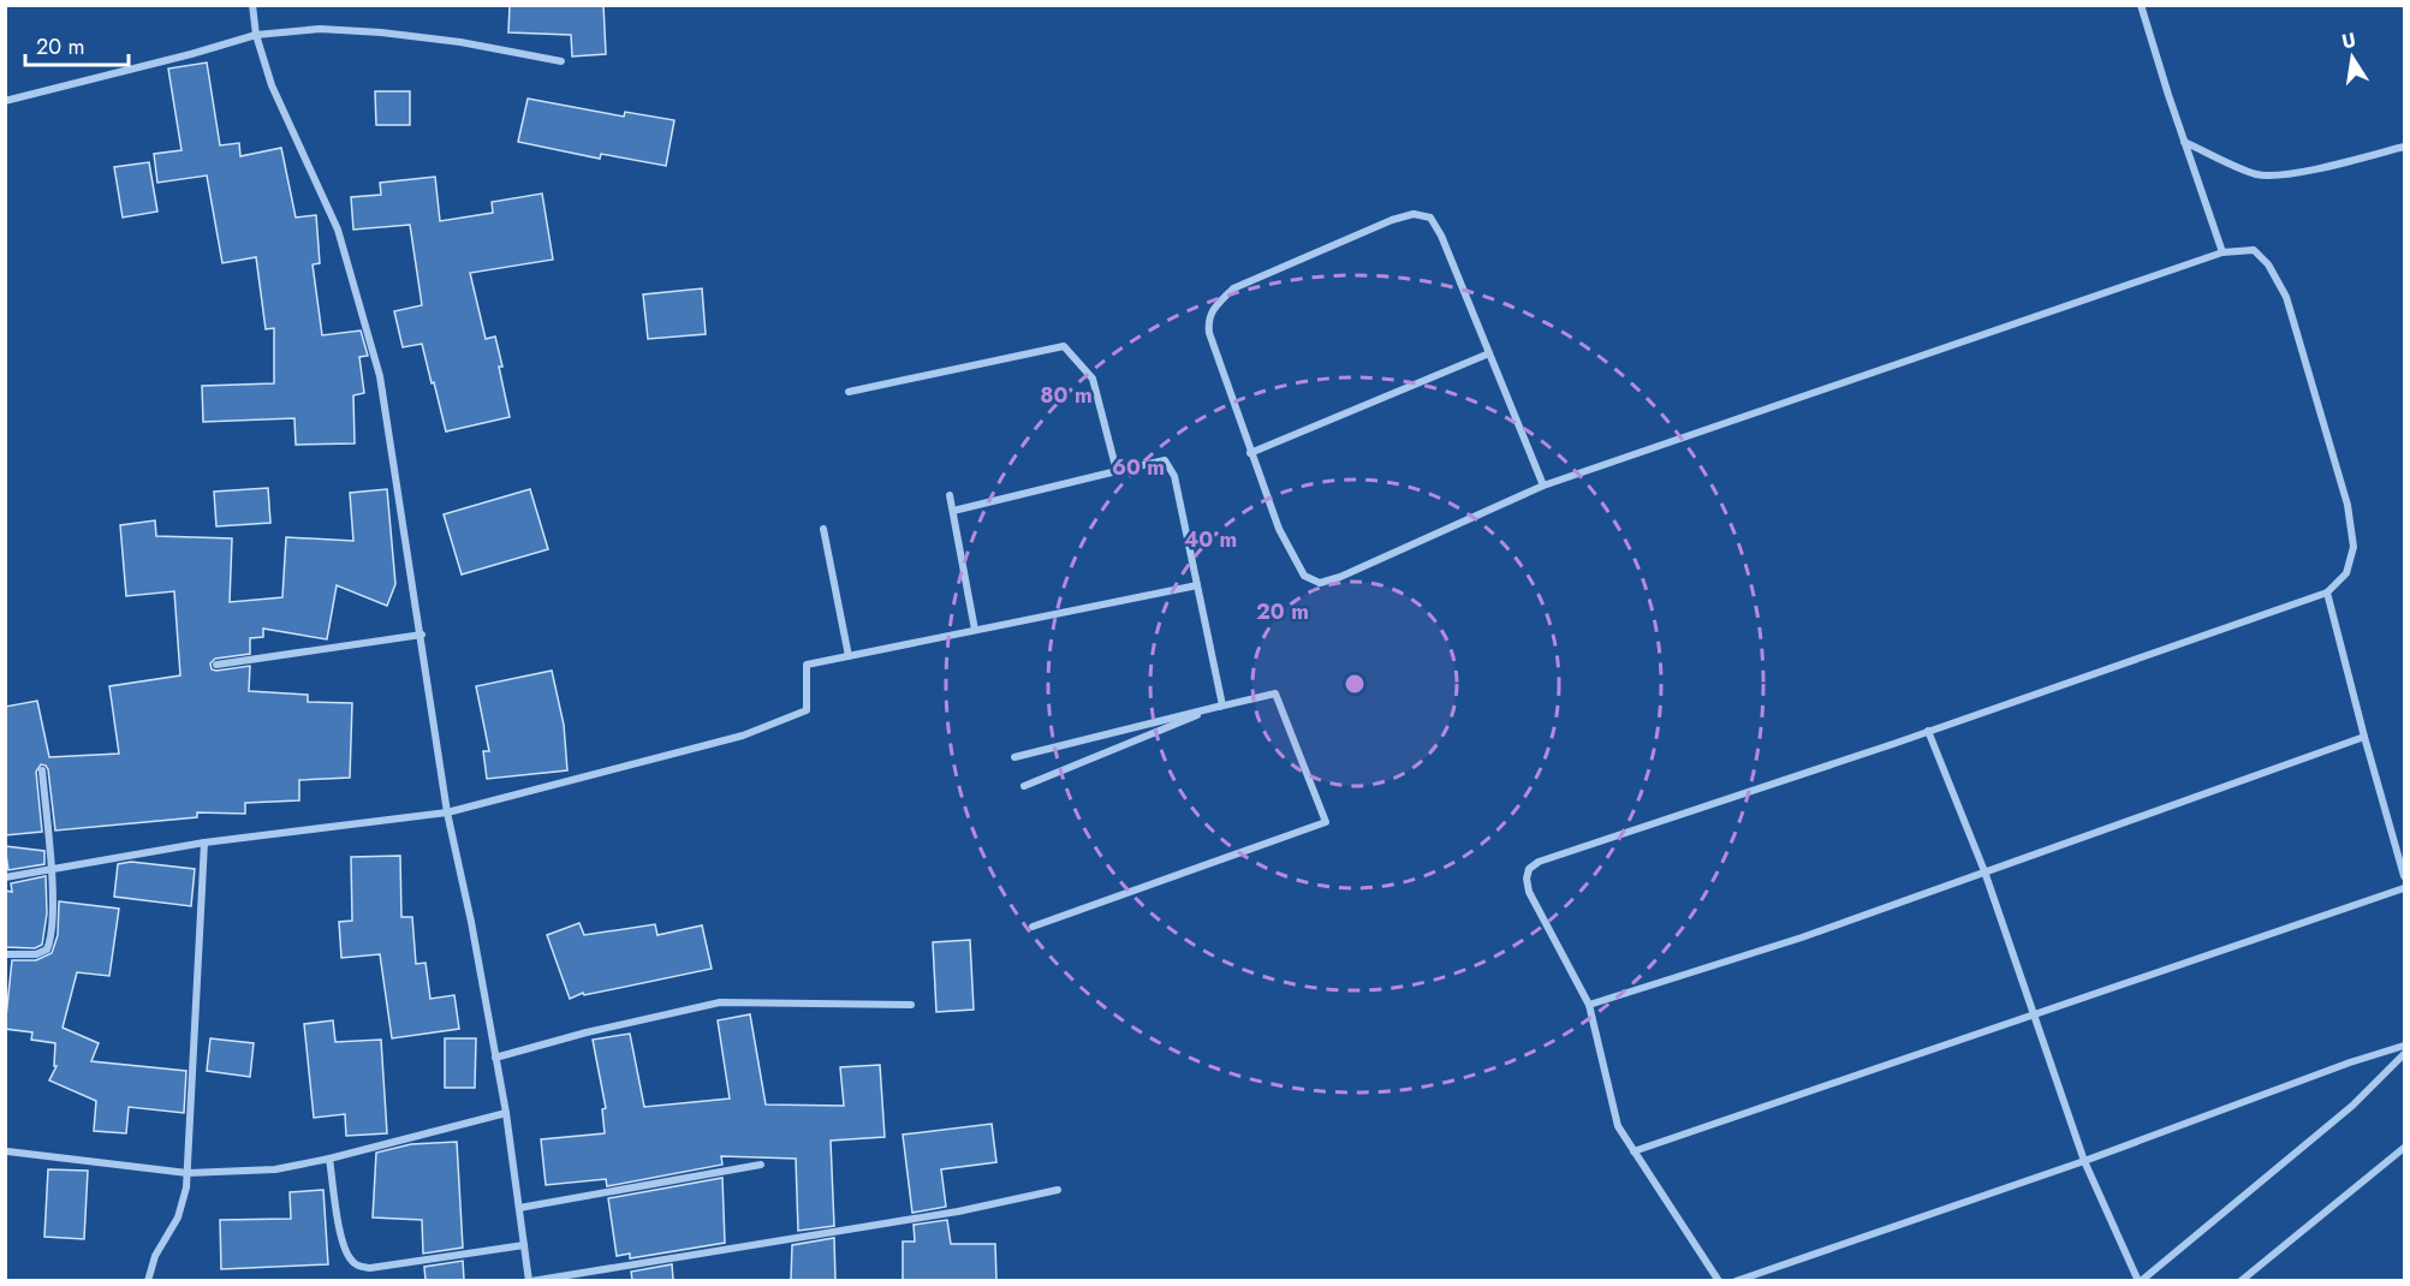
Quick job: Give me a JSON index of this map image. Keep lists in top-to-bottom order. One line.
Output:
{"scale_bar":"20 m","north":"top","rings":["80 m","60 m","40 m","20 m"]}
